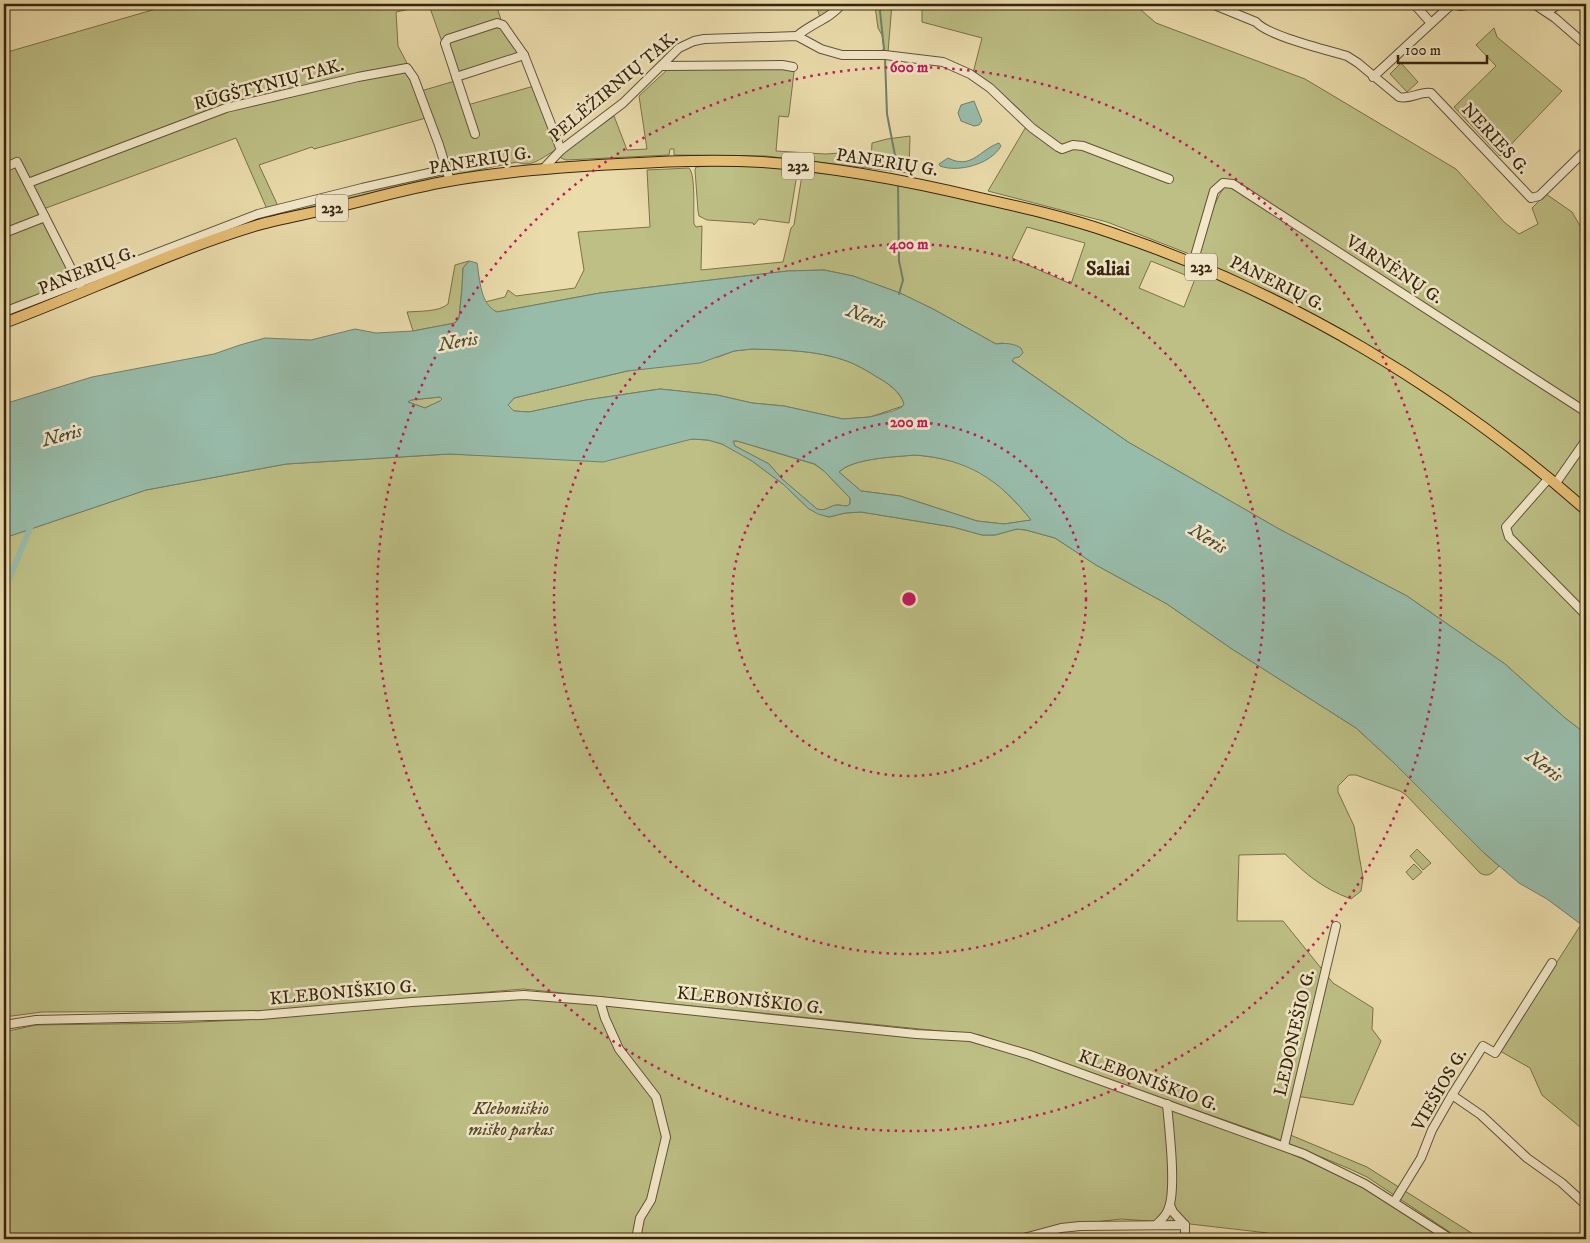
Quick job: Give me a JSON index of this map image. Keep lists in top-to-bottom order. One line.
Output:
{"streets":{"main road":["PANERIŲ G.","232"],"street":["RŪGŠTYNIŲ TAK.","PELĖŽIRNIŲ TAK.","NERIES G.","VARNĖNŲ G.","KLEBONIŠKIO G.","LEDONEŠIO G.","VIEŠIOS G."]},"crossings":[["RŪGŠTYNIŲ TAK.","PANERIŲ G."],["PELĖŽIRNIŲ TAK.","PANERIŲ G."],["PANERIŲ G.","VARNĖNŲ G."],["KLEBONIŠKIO G.","LEDONEŠIO G."],["KLEBONIŠKIO G.","VIEŠIOS G."]],"districts":["Saliai"],"water":["Neris"],"parks":["Kleboniškio miško parkas"],"scale_bar":"100 m","rings":["600 m","400 m","200 m"]}
